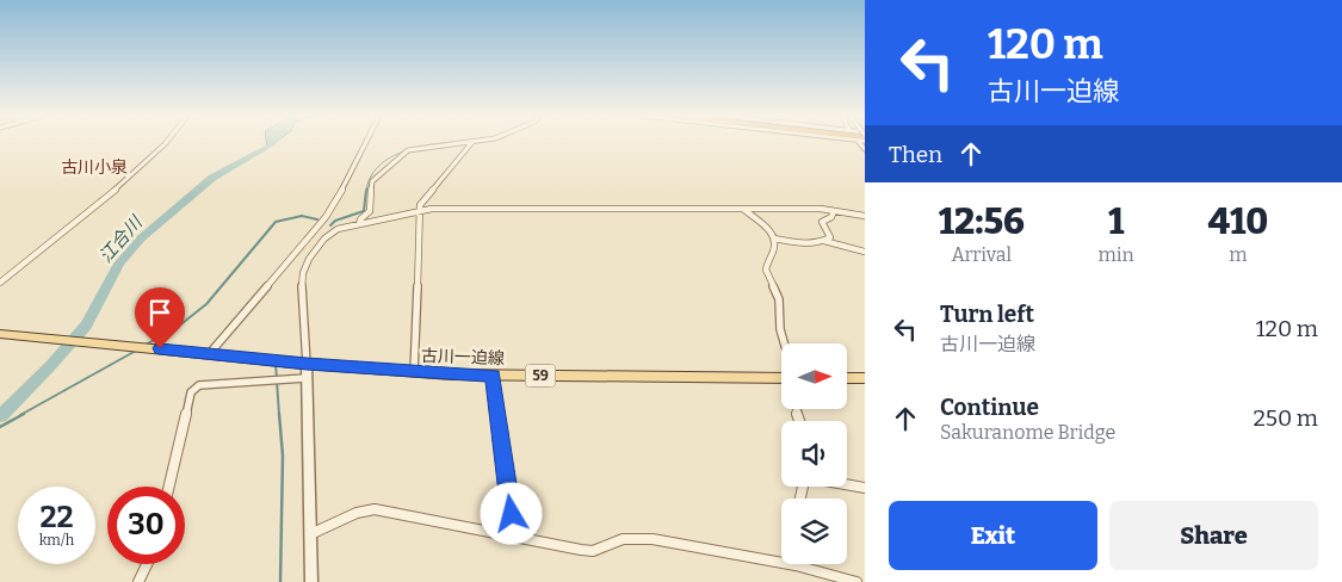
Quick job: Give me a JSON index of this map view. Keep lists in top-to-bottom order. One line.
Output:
{"streets":{"main road":["古川一迫線","59"]},"crossings":[["古川一迫線","59"]],"districts":["古川小泉"],"water":["江合川"],"north":"right","page":{"turn":["120 m","古川一迫線"],"then":"Then","eta":["12:56","Arrival","1","min","410","m"],"list":[{"name":"Turn left","note":"古川一迫線","value":"120 m"},{"name":"Continue","note":"Sakuranome Bridge","value":"250 m"}],"speed":"22 km/h","limit":"30","buttons":["Exit","Share"]}}
